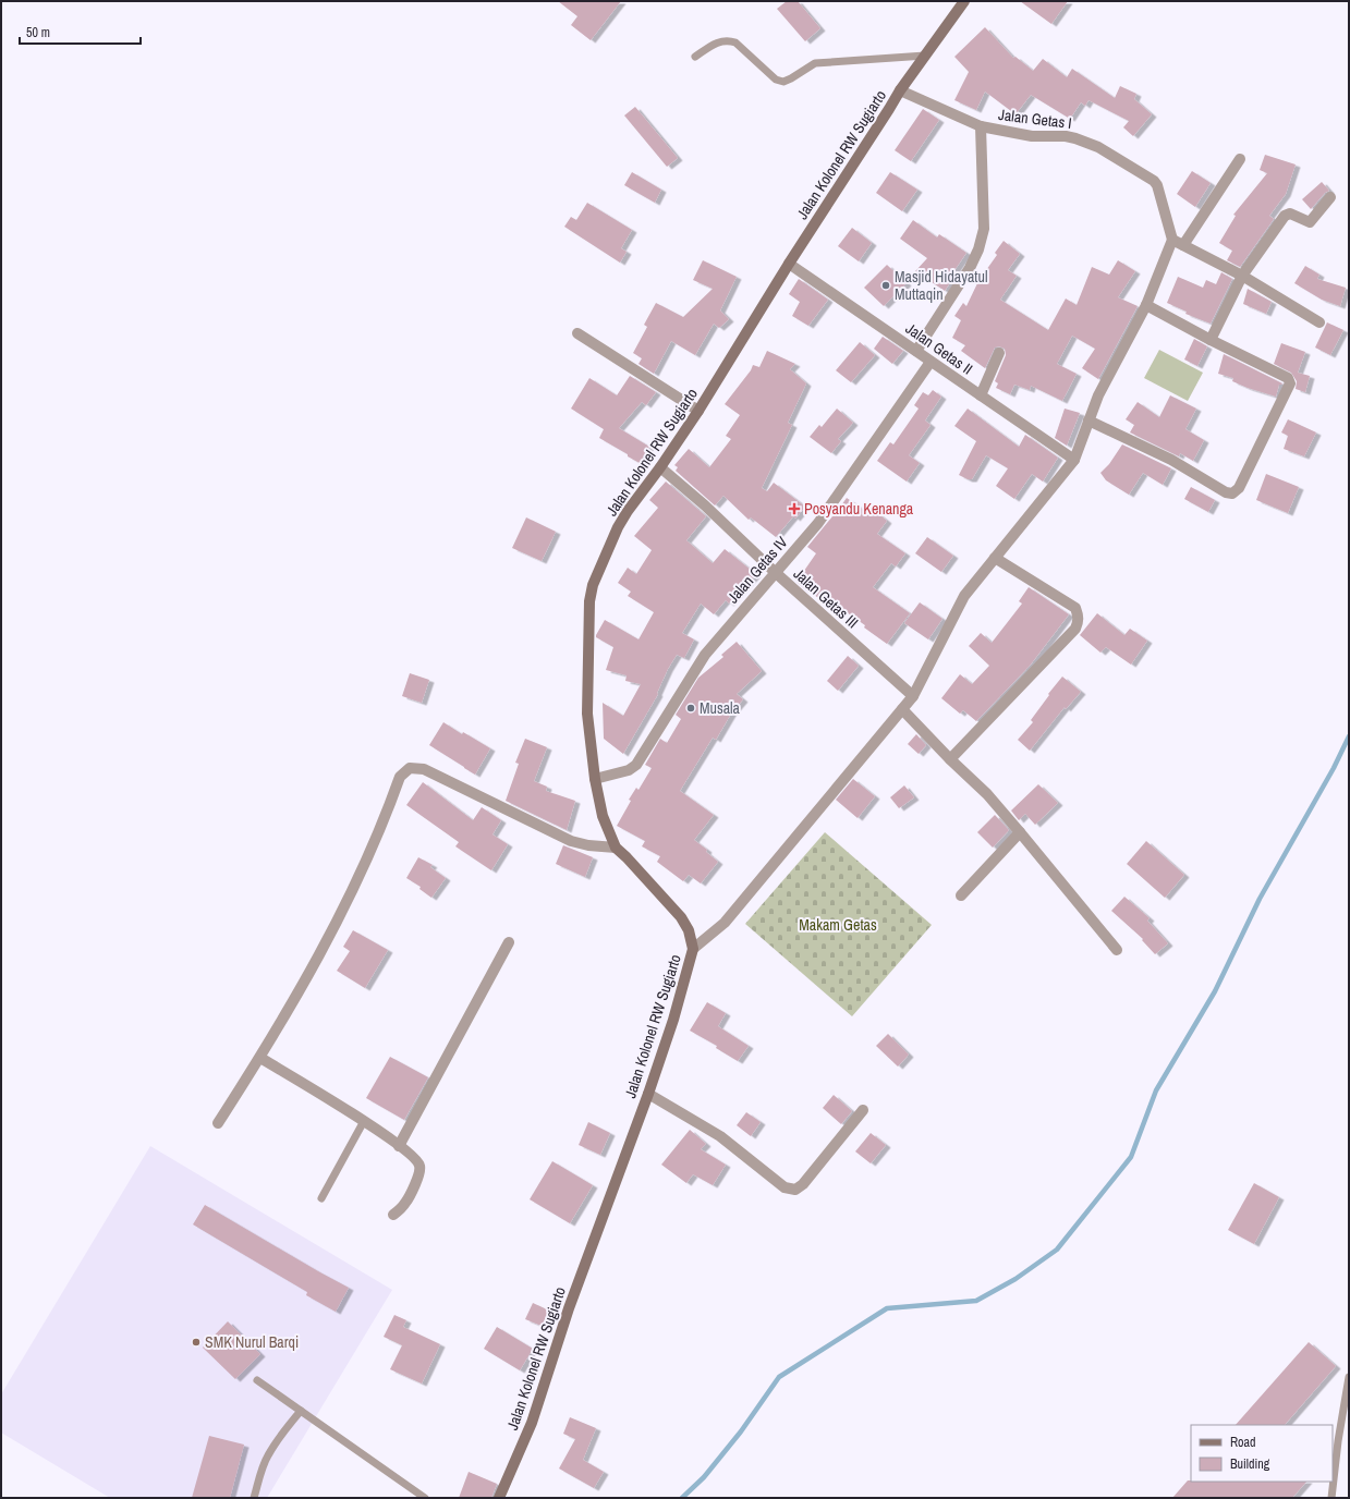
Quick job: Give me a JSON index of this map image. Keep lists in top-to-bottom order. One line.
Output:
{"streets":{"main road":["Jalan Kolonel RW Sugiarto"],"street":["Jalan Getas I","Jalan Getas II","Jalan Getas IV","Jalan Getas III"]},"crossings":[["Jalan Getas I","Jalan Kolonel RW Sugiarto"],["Jalan Kolonel RW Sugiarto","Jalan Getas II"],["Jalan Kolonel RW Sugiarto","Jalan Getas IV"],["Jalan Kolonel RW Sugiarto","Jalan Getas III"],["Jalan Getas II","Jalan Getas IV"],["Jalan Getas IV","Jalan Getas III"]],"parks":["Makam Getas"],"places":{"other":["Masjid Hidayatul Muttaqin","Musala","SMK Nurul Barqi"],"health":["Posyandu Kenanga"]},"legend":["Road","Building"],"scale_bar":"50 m"}
